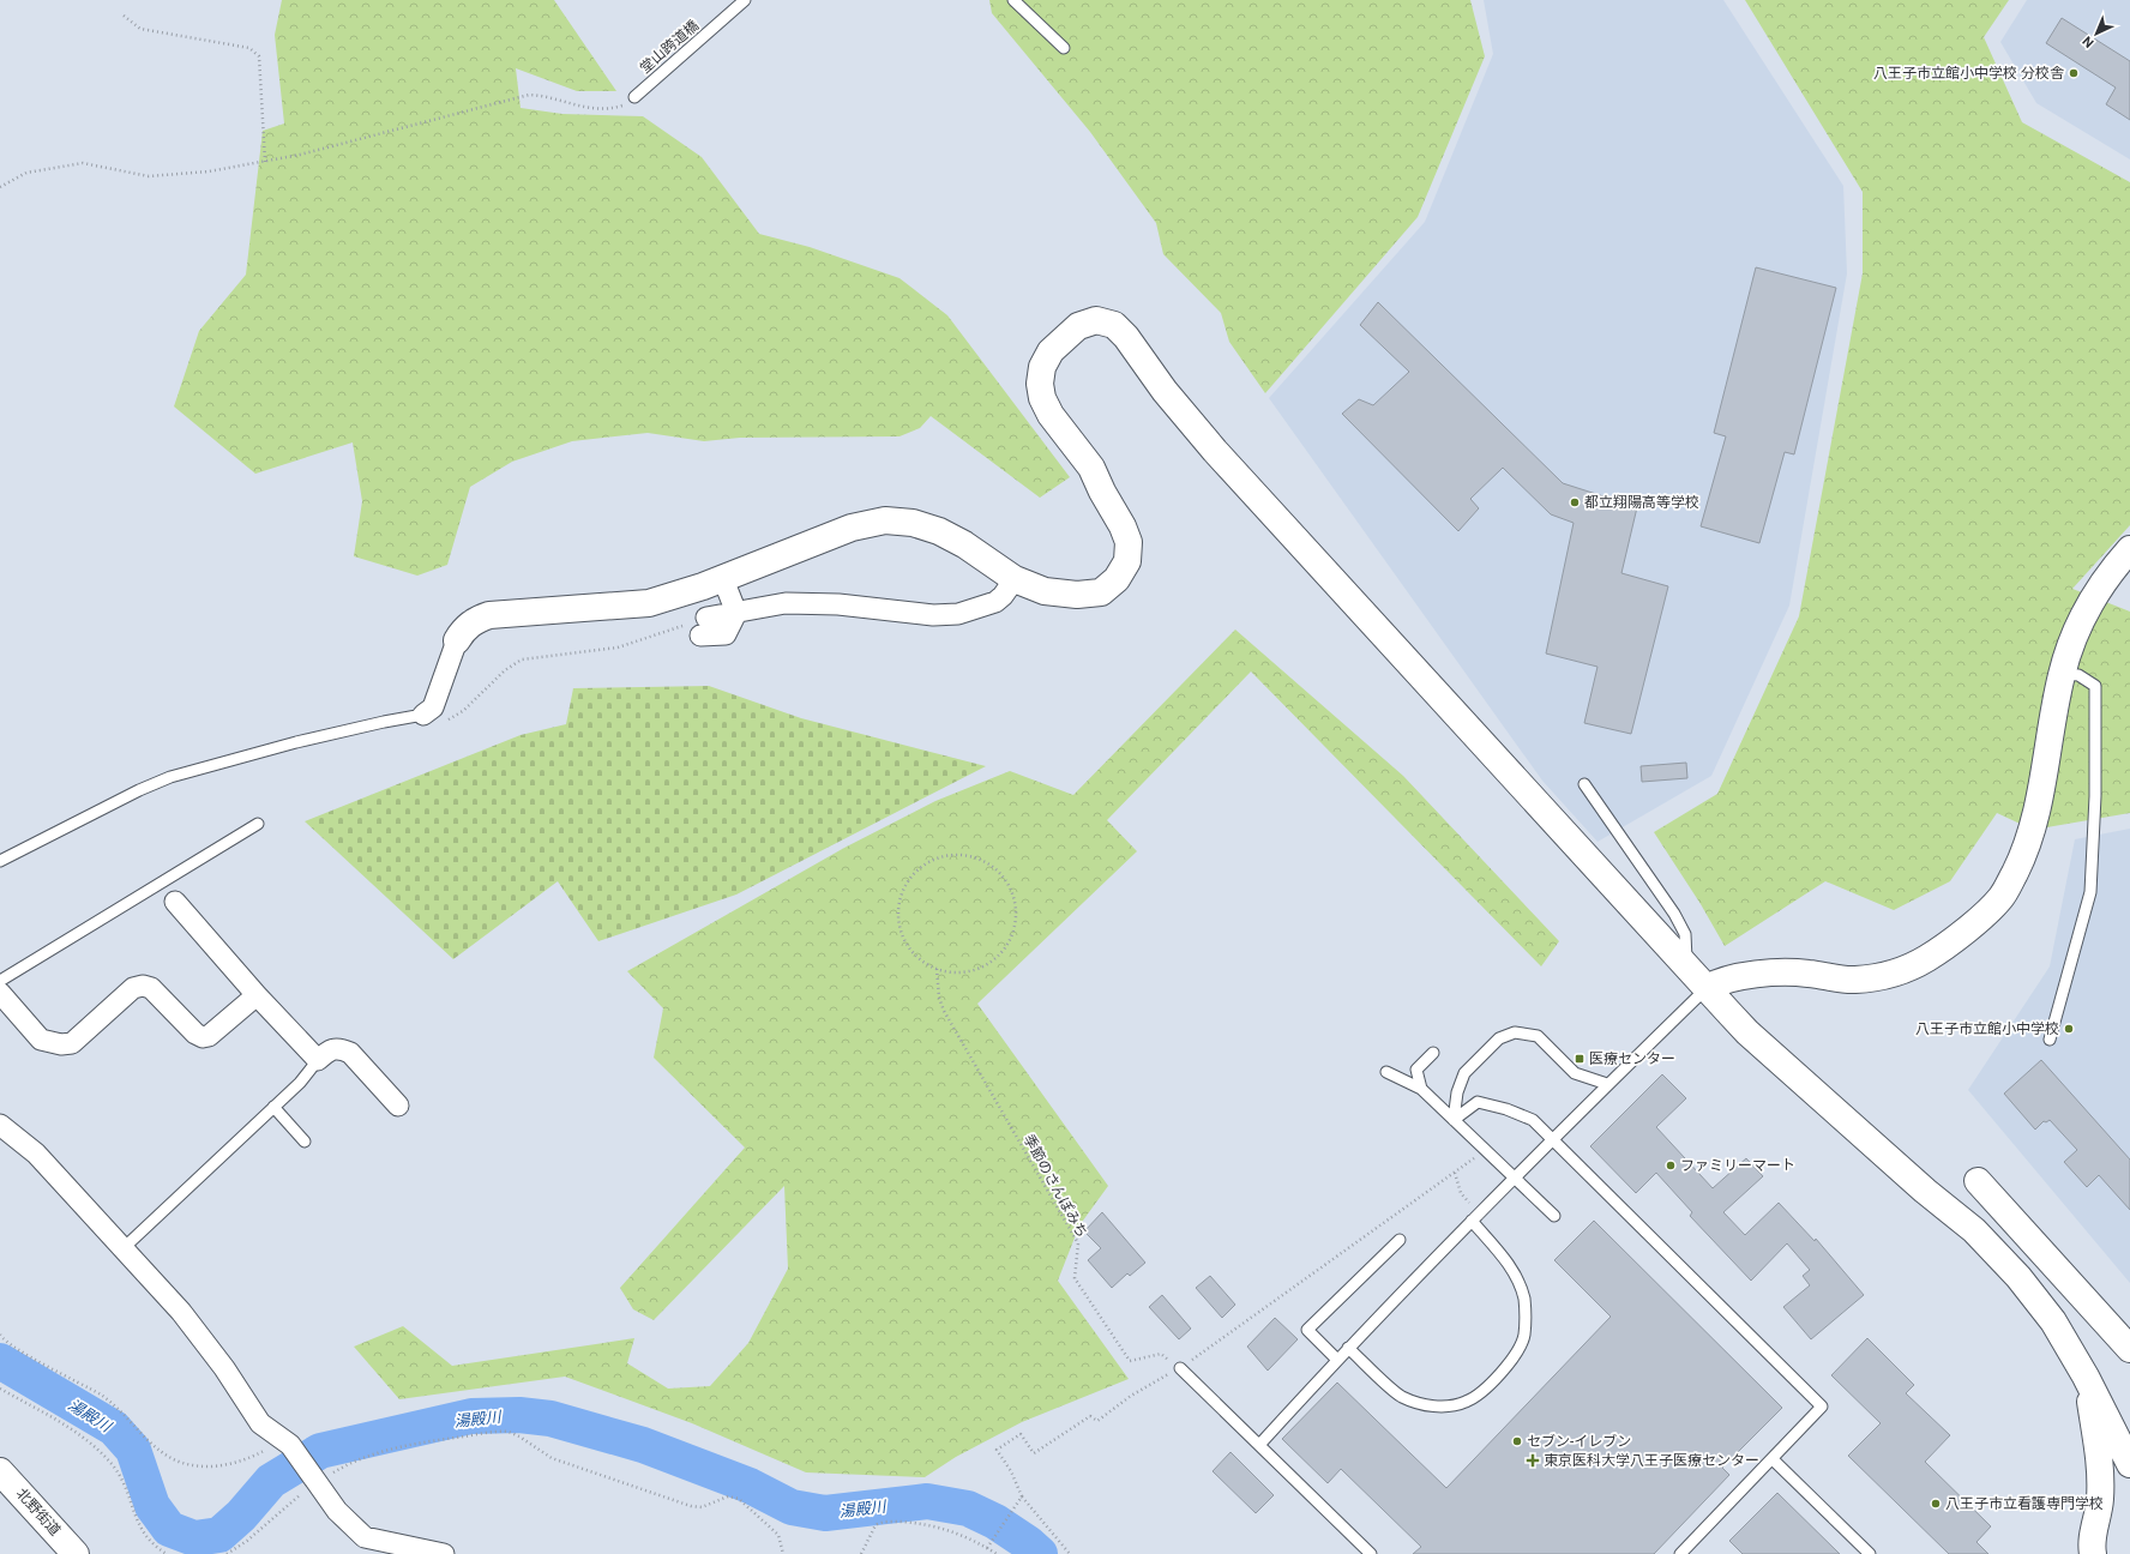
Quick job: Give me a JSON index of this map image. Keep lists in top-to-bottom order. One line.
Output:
{"streets":{"street":["北野街道"],"lane":["堂山跨道橋"],"path":["季節のさんぽみち"]},"water":["湯殿川"],"places":{"other":["八王子市立館小中学校 分校舎","都立翔陽高等学校","八王子市立館小中学校","ファミリーマート","セブン-イレブン","八王子市立看護専門学校"],"transit":["医療センター"],"health":["東京医科大学八王子医療センター"]},"north":"bottom left"}
